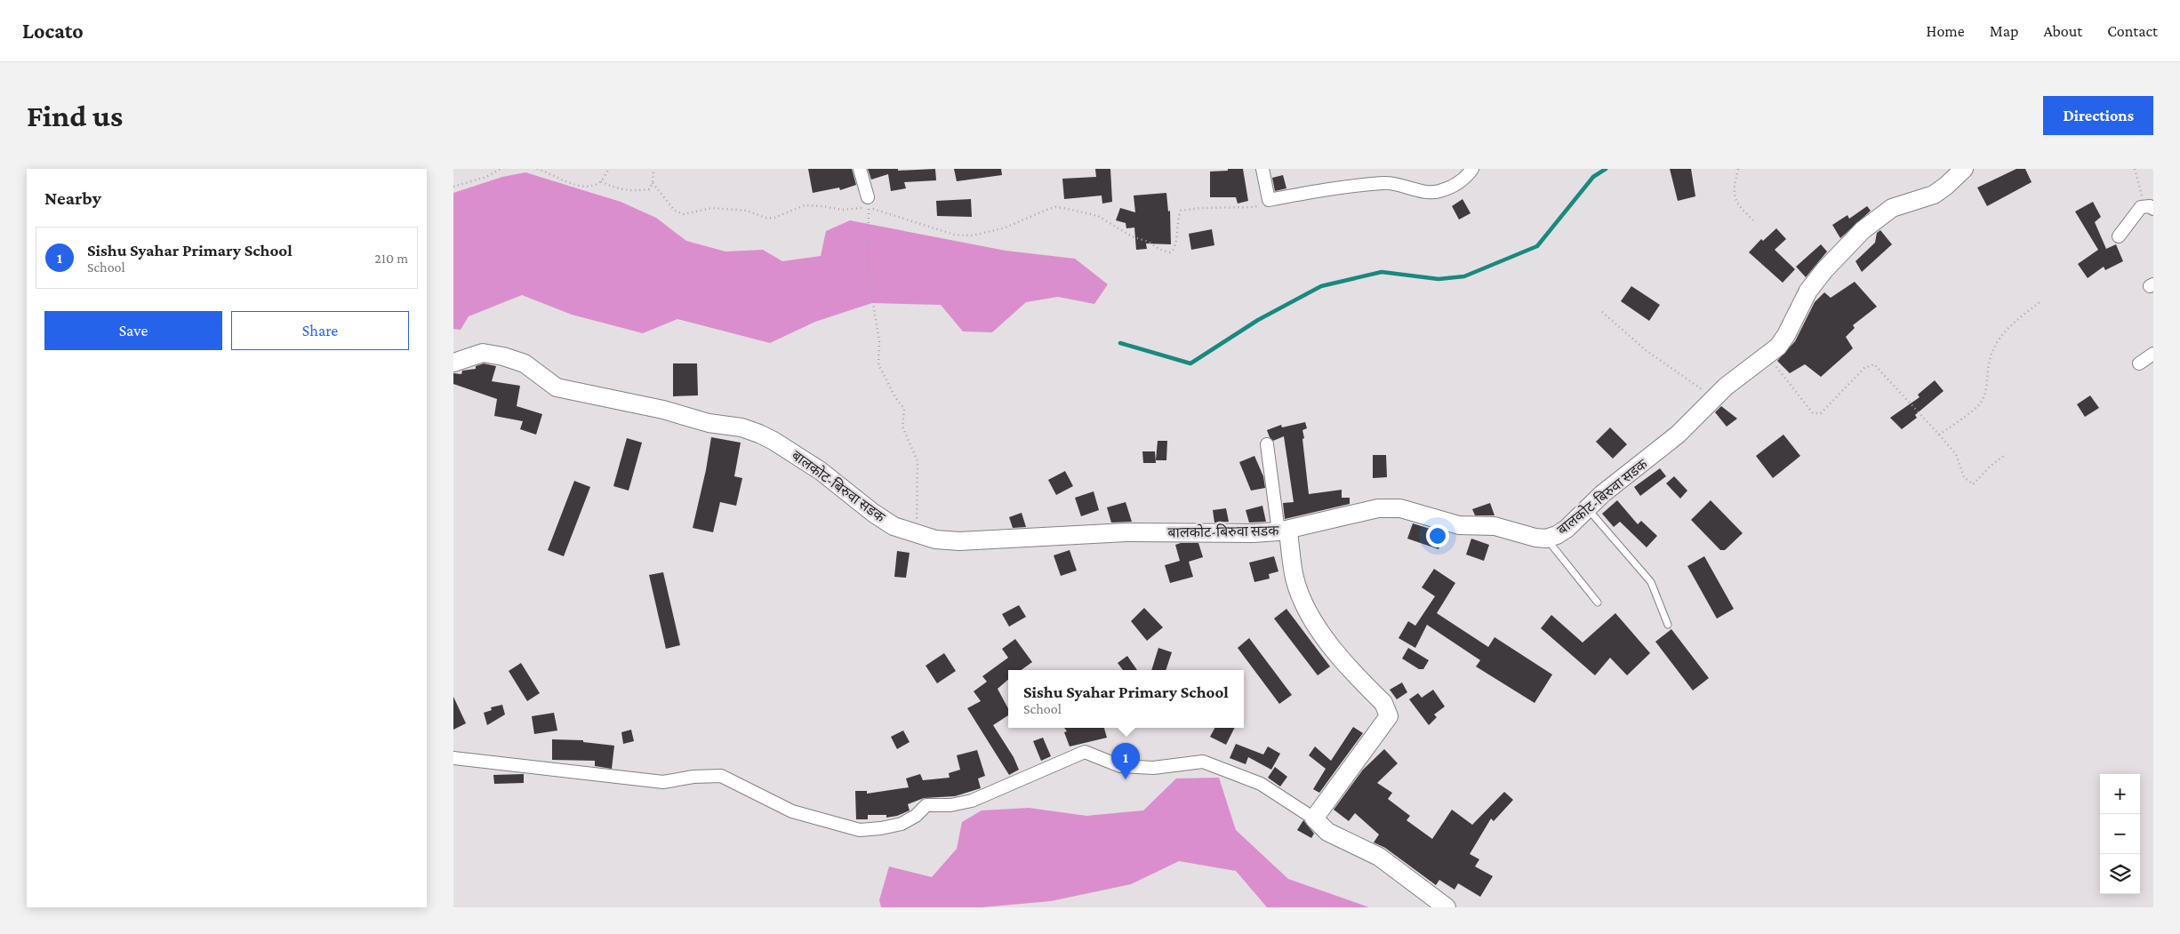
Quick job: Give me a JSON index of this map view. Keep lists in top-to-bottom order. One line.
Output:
{"streets":{"main road":["बालकोट-बिरुवा सडक"]},"page":{"header":"Locato","nav":["Home","Map","About","Contact"],"buttons":["Directions",["Save","Share"]],"title":"Find us","heading":"Nearby","list":[{"mark":"1","name":"Sishu Syahar Primary School","note":"School","value":"210 m"}],"popup":["Sishu Syahar Primary School","School"],"pins":"1","map_buttons":["+","−"]}}
